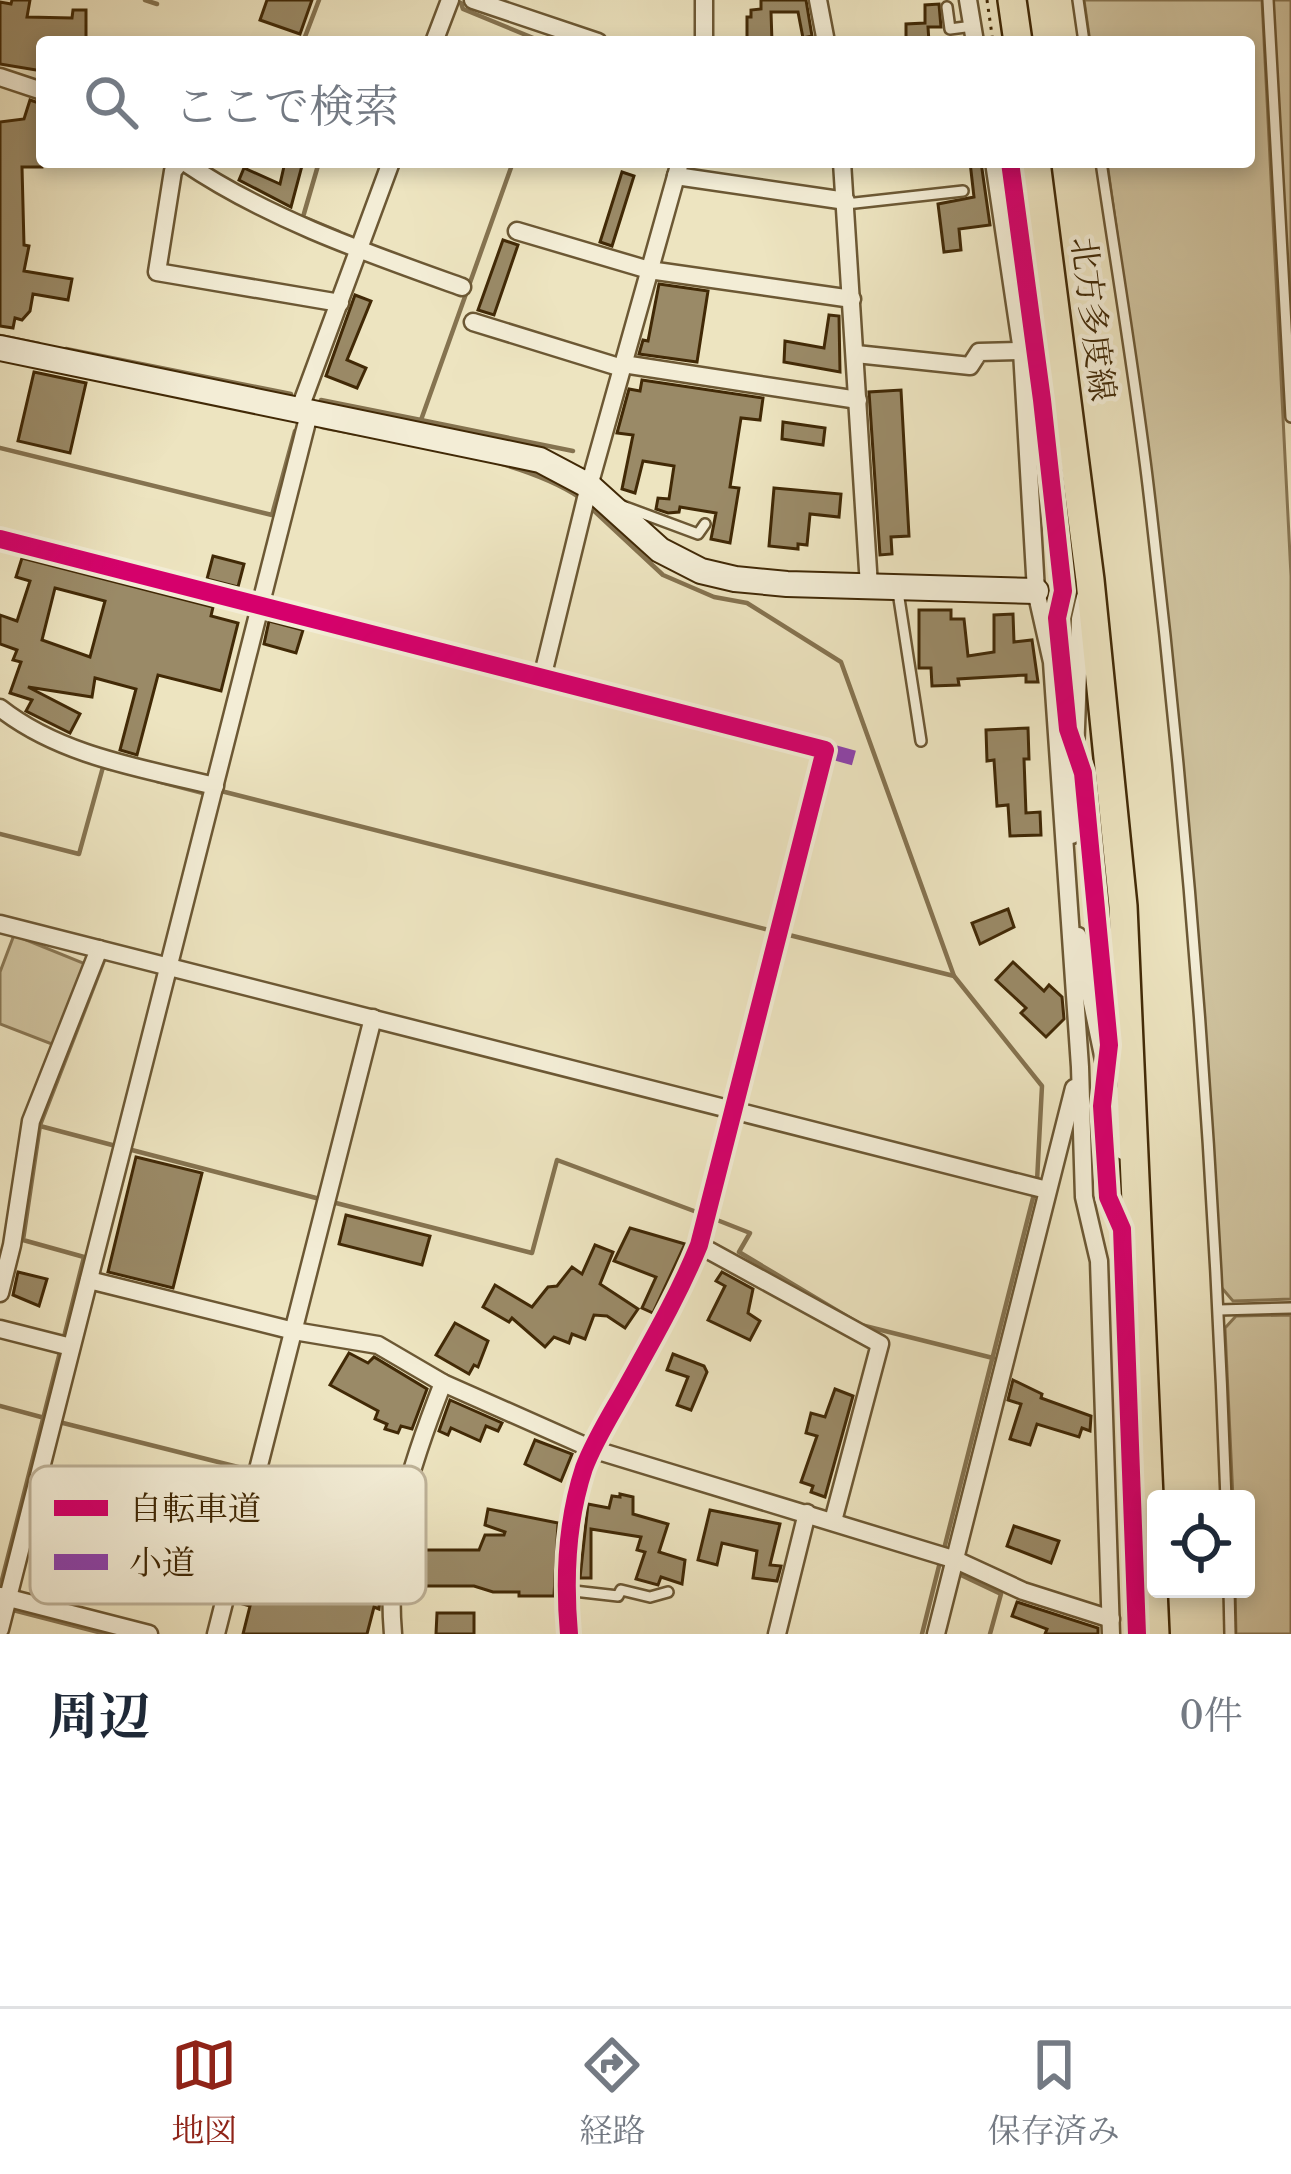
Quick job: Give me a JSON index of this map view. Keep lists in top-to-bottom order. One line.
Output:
{"streets":{"main road":["北方多度線"]},"legend":["自転車道","小道"],"page":{"search":"ここで検索","heading":["周辺","0件"],"nav":["地図","経路","保存済み"]}}
